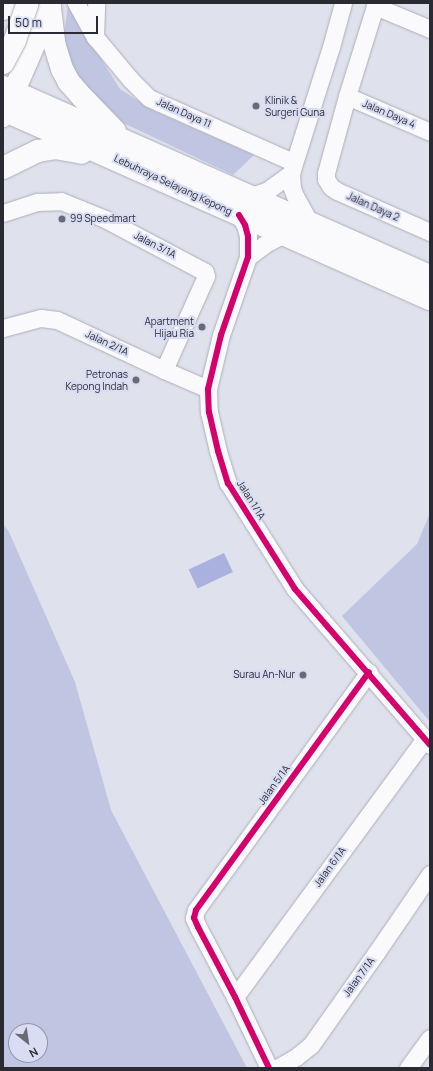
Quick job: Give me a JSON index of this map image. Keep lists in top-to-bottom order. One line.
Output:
{"streets":{"main road":["Lebuhraya Selayang Kepong"],"street":["Jalan Daya 11","Jalan Daya 4","Jalan Daya 2","Jalan 3/1A","Jalan 2/1A","Jalan 1/1A","Jalan 5/1A","Jalan 6/1A","Jalan 7/1A"]},"crossings":[["Jalan Daya 4","Jalan Daya 2"],["Lebuhraya Selayang Kepong","Jalan 1/1A"],["Jalan 3/1A","Jalan 2/1A"],["Jalan 2/1A","Jalan 1/1A"],["Jalan 1/1A","Jalan 5/1A"],["Jalan 1/1A","Jalan 6/1A"],["Jalan 5/1A","Jalan 6/1A"]],"places":["Klinik & Surgeri Guna","99 Speedmart","Apartment Hijau Ria","Petronas Kepong Indah","Surau An-Nur"],"scale_bar":"50 m","north":"bottom right"}
